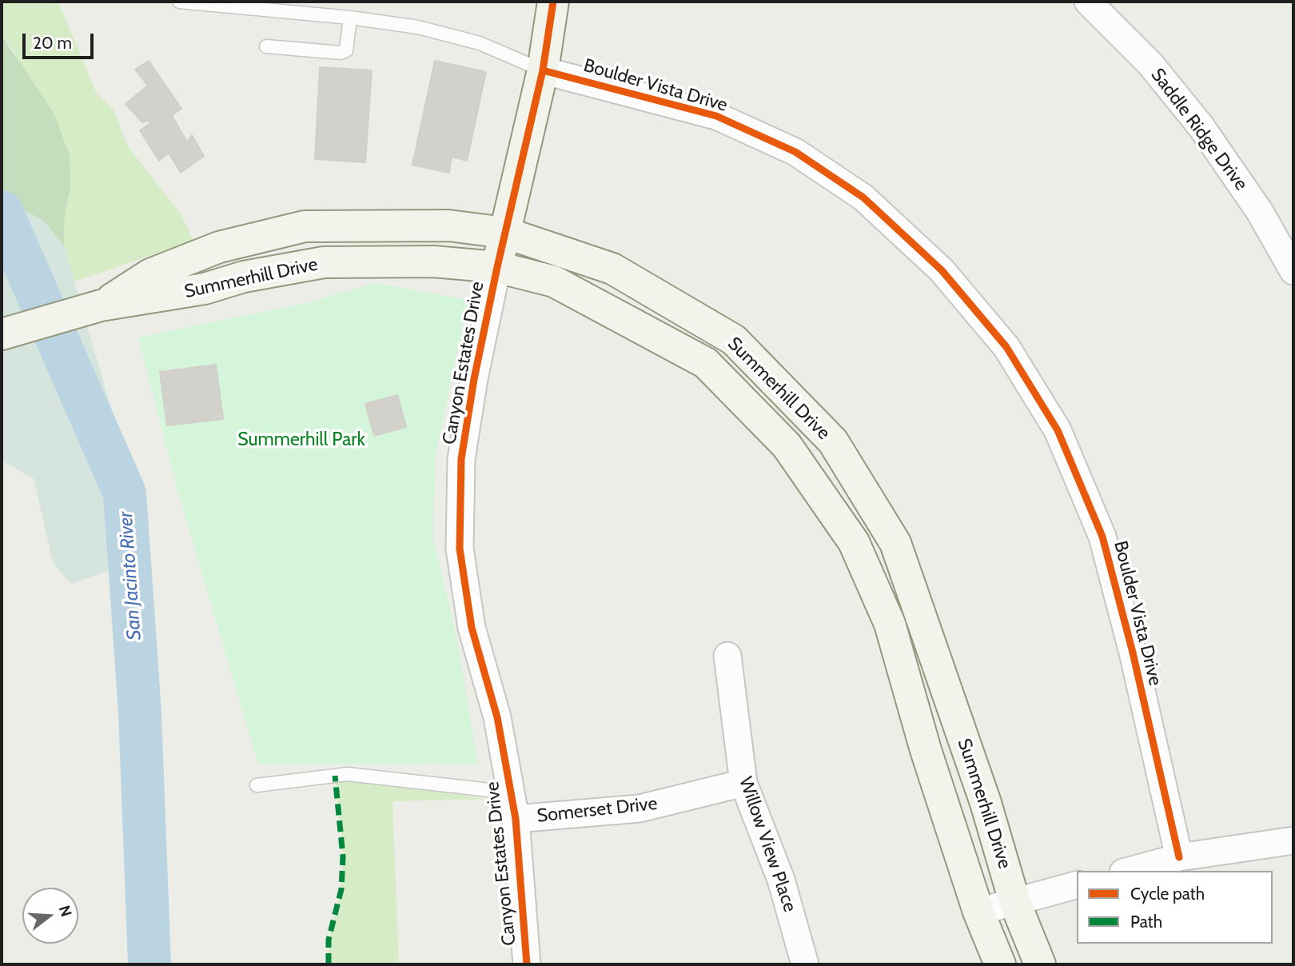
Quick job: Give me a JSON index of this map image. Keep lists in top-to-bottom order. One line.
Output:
{"streets":{"main road":["Summerhill Drive","Canyon Estates Drive"],"street":["Boulder Vista Drive","Saddle Ridge Drive","Somerset Drive","Willow View Place"]},"crossings":[["Boulder Vista Drive","Canyon Estates Drive"],["Summerhill Drive","Canyon Estates Drive"],["Canyon Estates Drive","Somerset Drive"],["Somerset Drive","Willow View Place"]],"water":["San Jacinto River"],"parks":["Summerhill Park"],"legend":["Cycle path","Path"],"scale_bar":"20 m","north":"right"}
